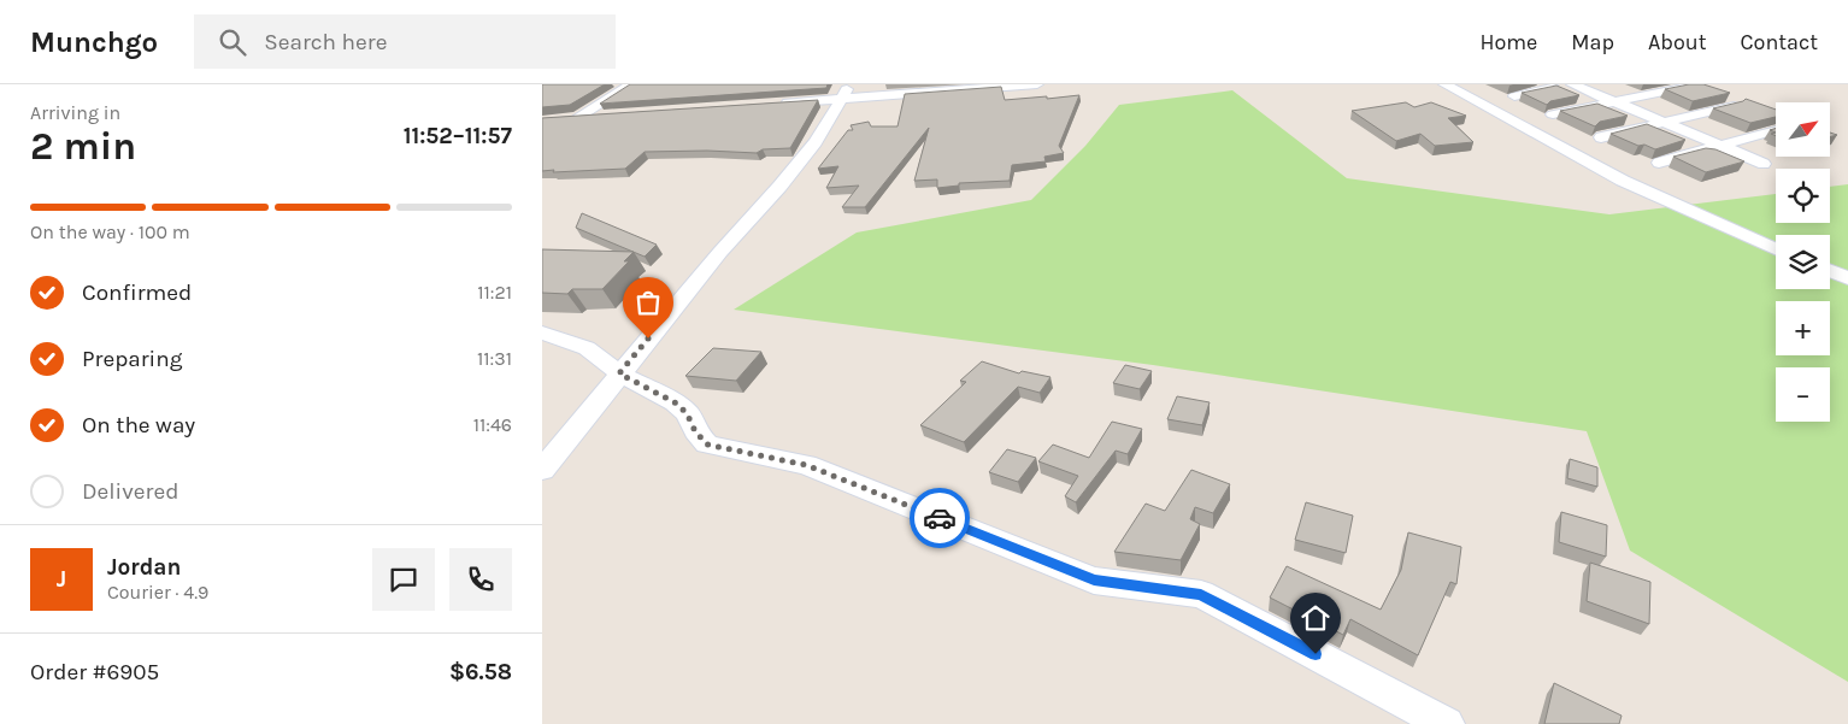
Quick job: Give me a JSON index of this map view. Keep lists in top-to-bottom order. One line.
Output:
{"north":"top right","page":{"header":"Munchgo","search":"Search here","nav":["Home","Map","About","Contact"],"heading":["2 min","Arriving in","11:52–11:57"],"panel":["Jordan","Courier · 4.9","Order #6905","$6.58"],"map_buttons":["+","−"],"bar":"On the way · 100 m","list":[["Confirmed","11:21"],["Preparing","11:31"],["On the way","11:46"],"Delivered"],"round":"J"}}
